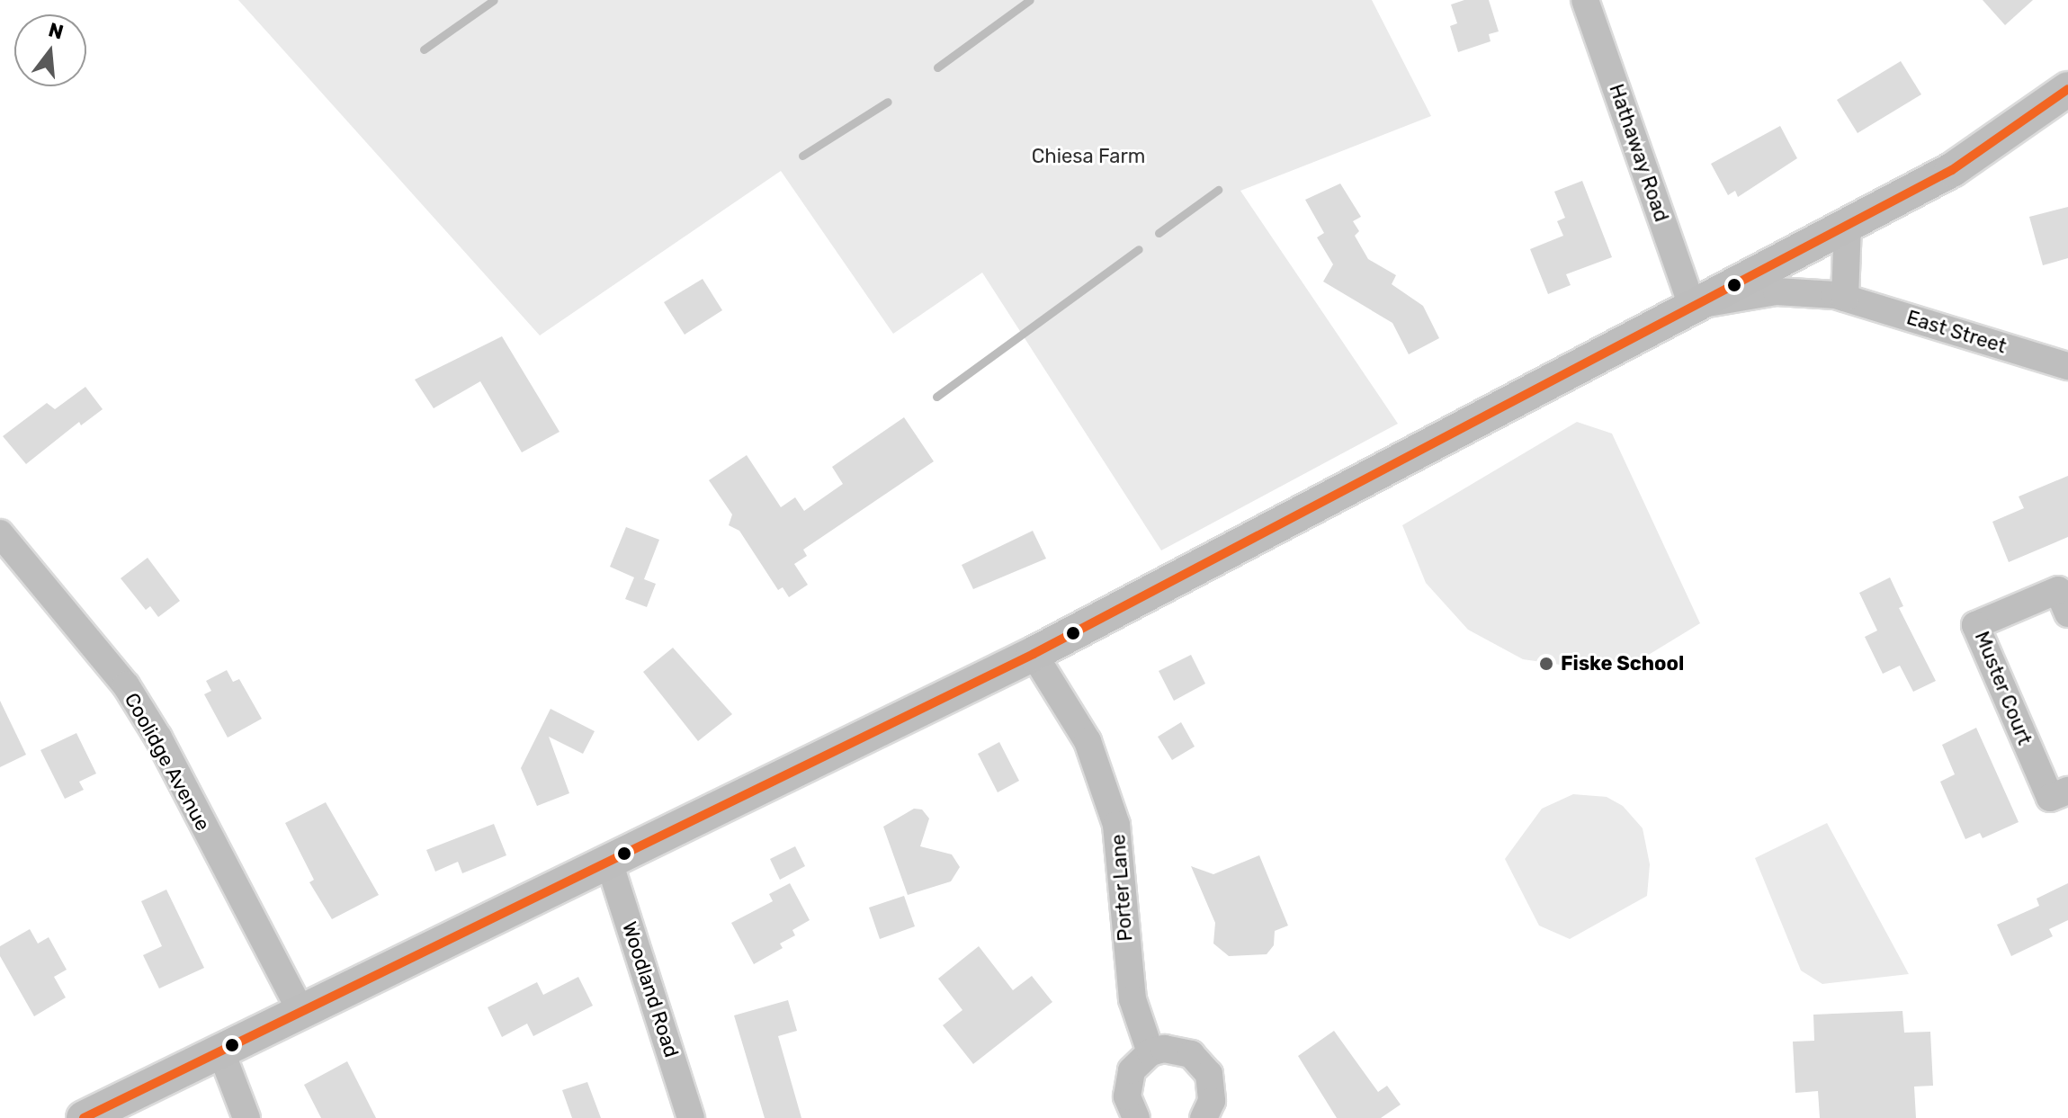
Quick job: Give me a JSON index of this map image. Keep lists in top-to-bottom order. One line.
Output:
{"streets":{"street":["Hathaway Road","East Street","Muster Court","Coolidge Avenue","Porter Lane","Woodland Road"]},"crossings":[["Hathaway Road","East Street"]],"parks":["Chiesa Farm"],"places":["Fiske School"],"north":"top"}
